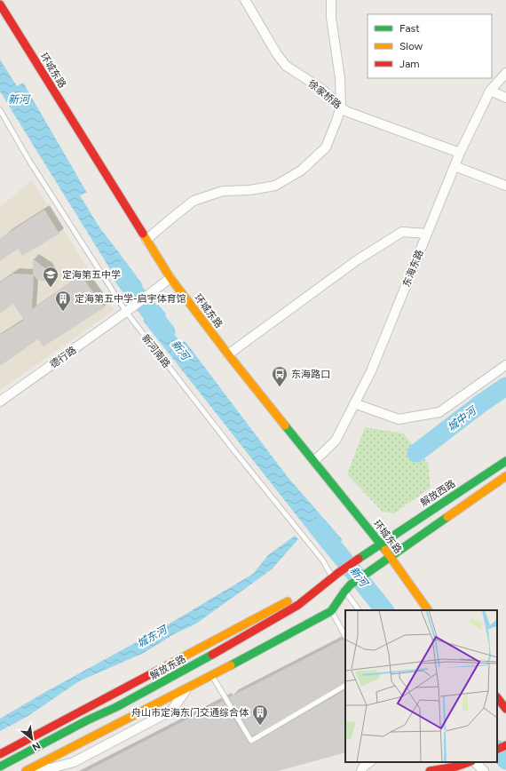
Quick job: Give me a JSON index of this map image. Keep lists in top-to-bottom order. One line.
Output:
{"streets":{"street":["环城东路","徐家桥路","东海东路","德行路","解放西路","解放东路"],"lane":["新河南路"]},"crossings":[["环城东路","东海东路"],["环城东路","德行路"],["环城东路","解放西路"],["徐家桥路","东海东路"],["新河南路","德行路"],["新河南路","解放西路"],["新河南路","解放东路"],["解放西路","解放东路"]],"water":["新河","城中河","城东河"],"places":{"school or university":["定海第五中学"],"building":["定海第五中学-启宇体育馆","舟山市定海东门交通综合体"],"bus stop":["东海路口"]},"legend":["Fast","Slow","Jam"],"north":"bottom right"}
